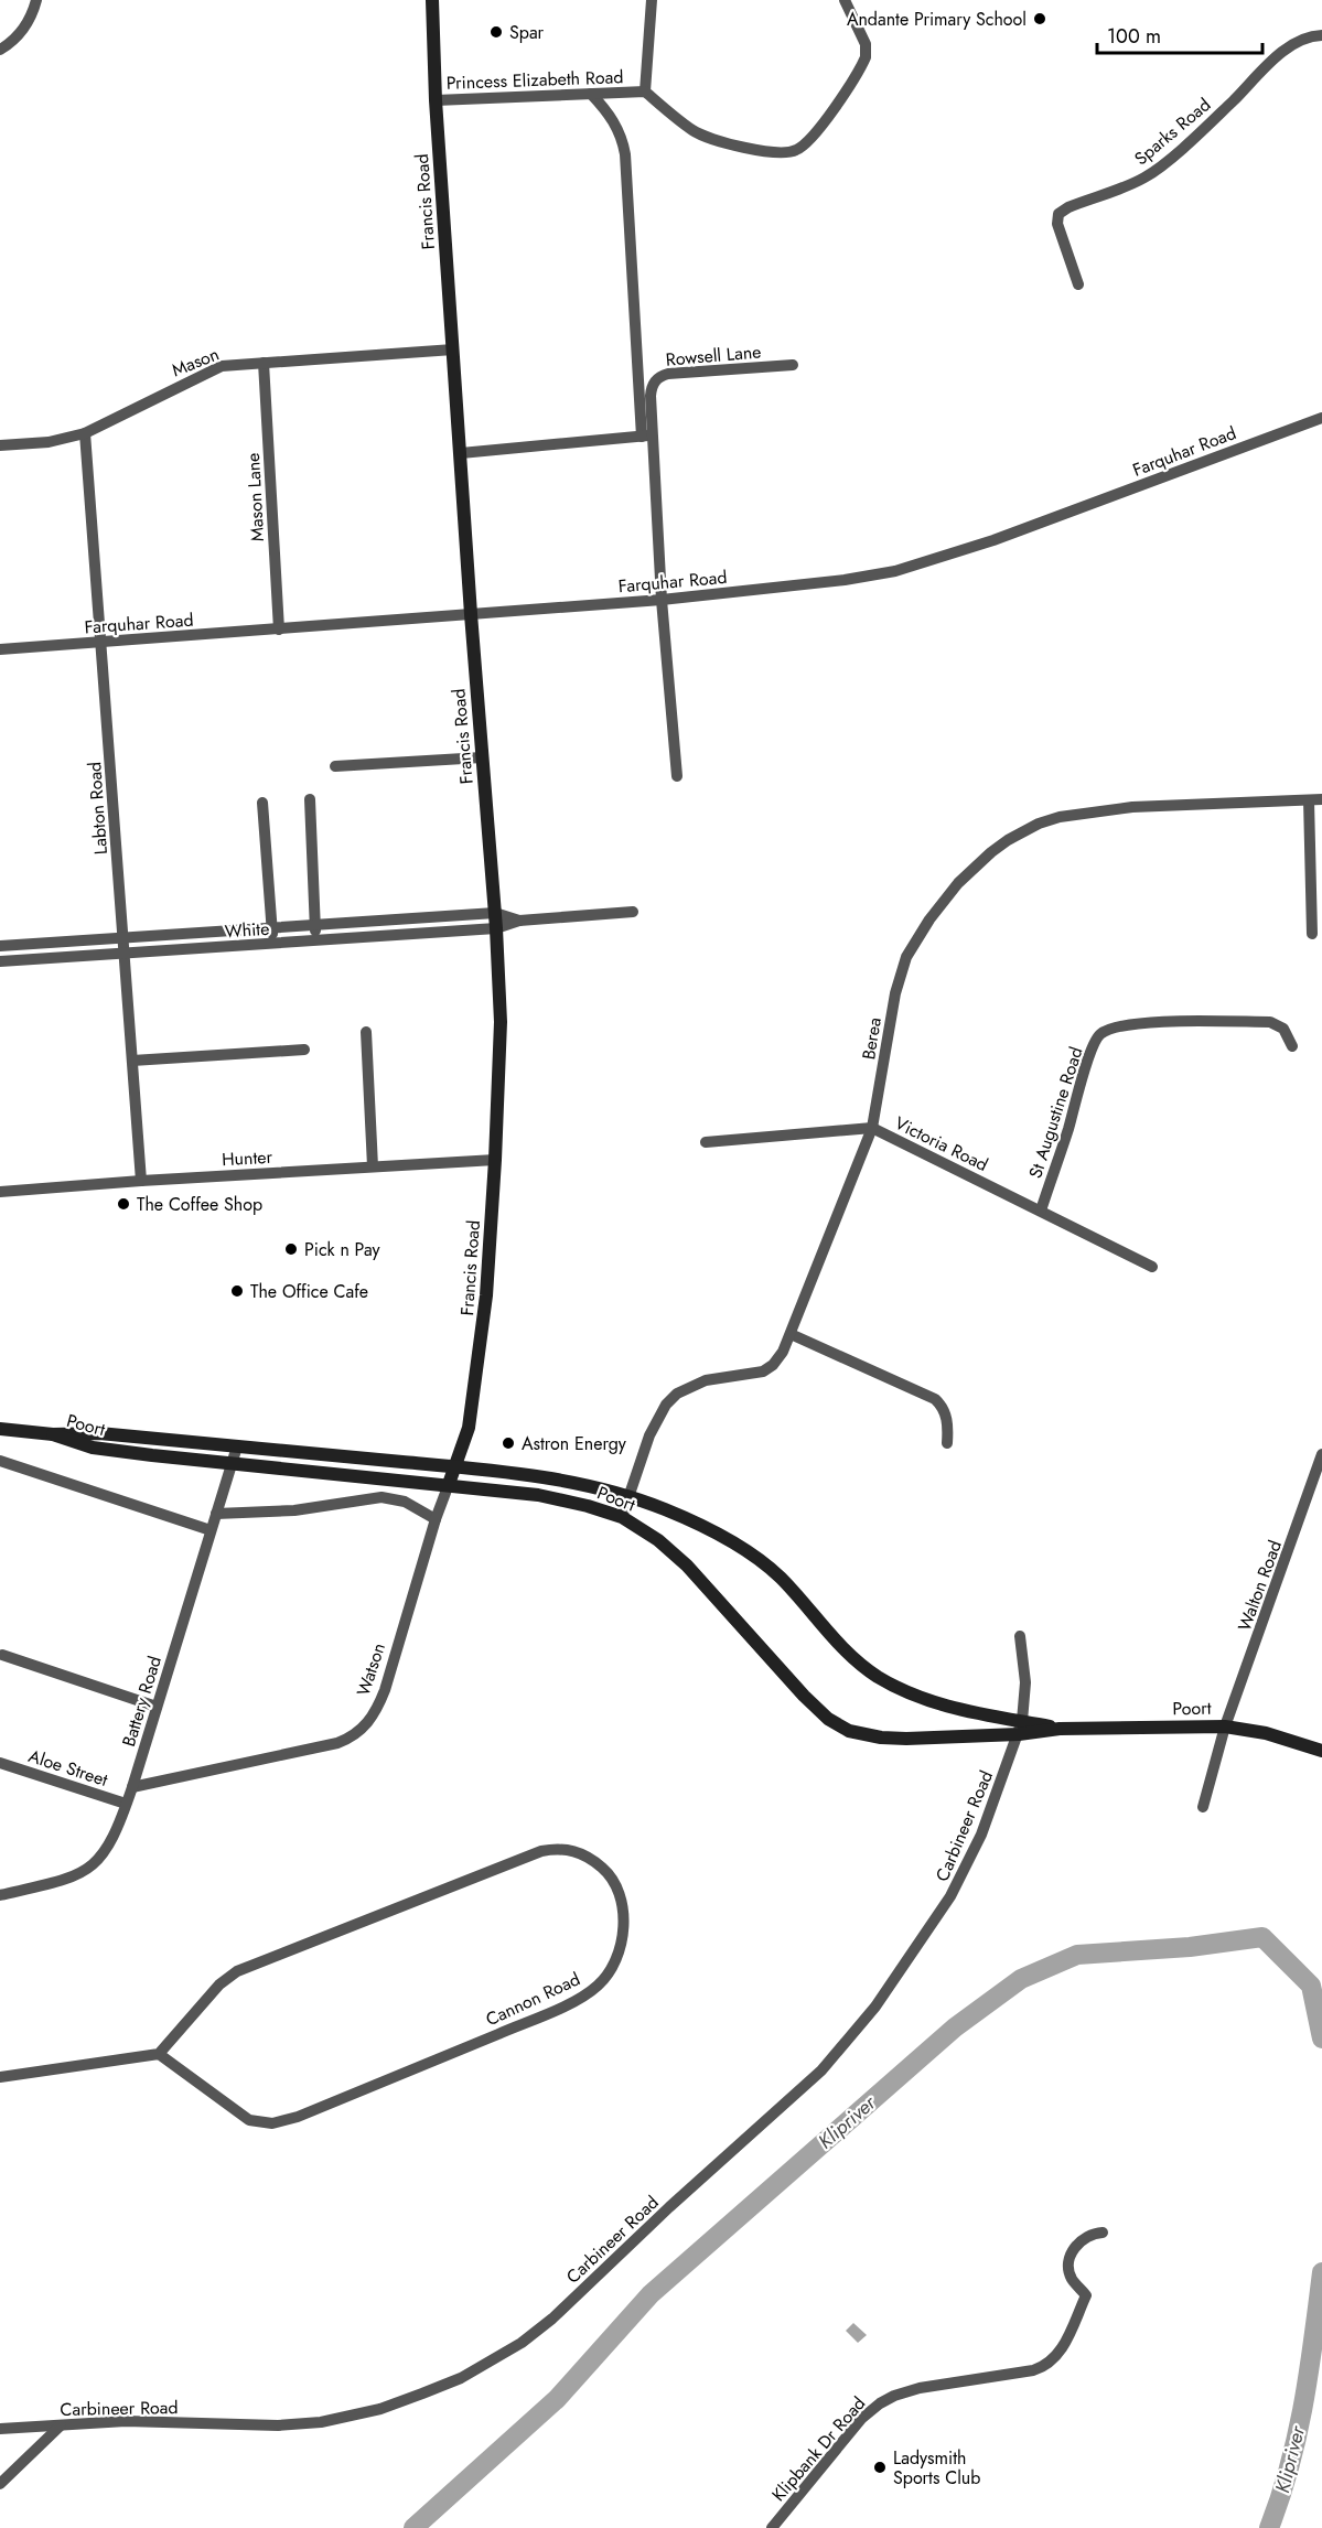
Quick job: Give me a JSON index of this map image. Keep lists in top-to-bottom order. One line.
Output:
{"streets":{"street":["Princess Elizabeth Road","Sparks Road","Francis Road","Rowsell Lane","Mason","Farquhar Road","Mason Lane","Labton Road","White","Berea","St Augustine Road","Victoria Road","Hunter","Poort","Walton Road","Watson","Battery Road","Aloe Street","Carbineer Road","Cannon Road","Klipbank Dr Road"]},"crossings":[["Princess Elizabeth Road","Francis Road"],["Francis Road","Mason"],["Francis Road","Farquhar Road"],["Francis Road","White"],["Francis Road","Hunter"],["Francis Road","Poort"],["Francis Road","Watson"],["Mason","Mason Lane"],["Mason","Labton Road"],["Farquhar Road","Mason Lane"],["Farquhar Road","Labton Road"],["Labton Road","White"],["Labton Road","Hunter"],["Berea","Victoria Road"],["Berea","Poort"],["St Augustine Road","Victoria Road"],["Poort","Walton Road"],["Poort","Watson"],["Poort","Battery Road"],["Poort","Carbineer Road"],["Watson","Battery Road"],["Battery Road","Aloe Street"]],"water":["Klipriver"],"places":["Andante Primary School","Spar","The Coffee Shop","Pick n Pay","The Office Cafe","Astron Energy","Ladysmith Sports Club"],"scale_bar":"100 m"}
